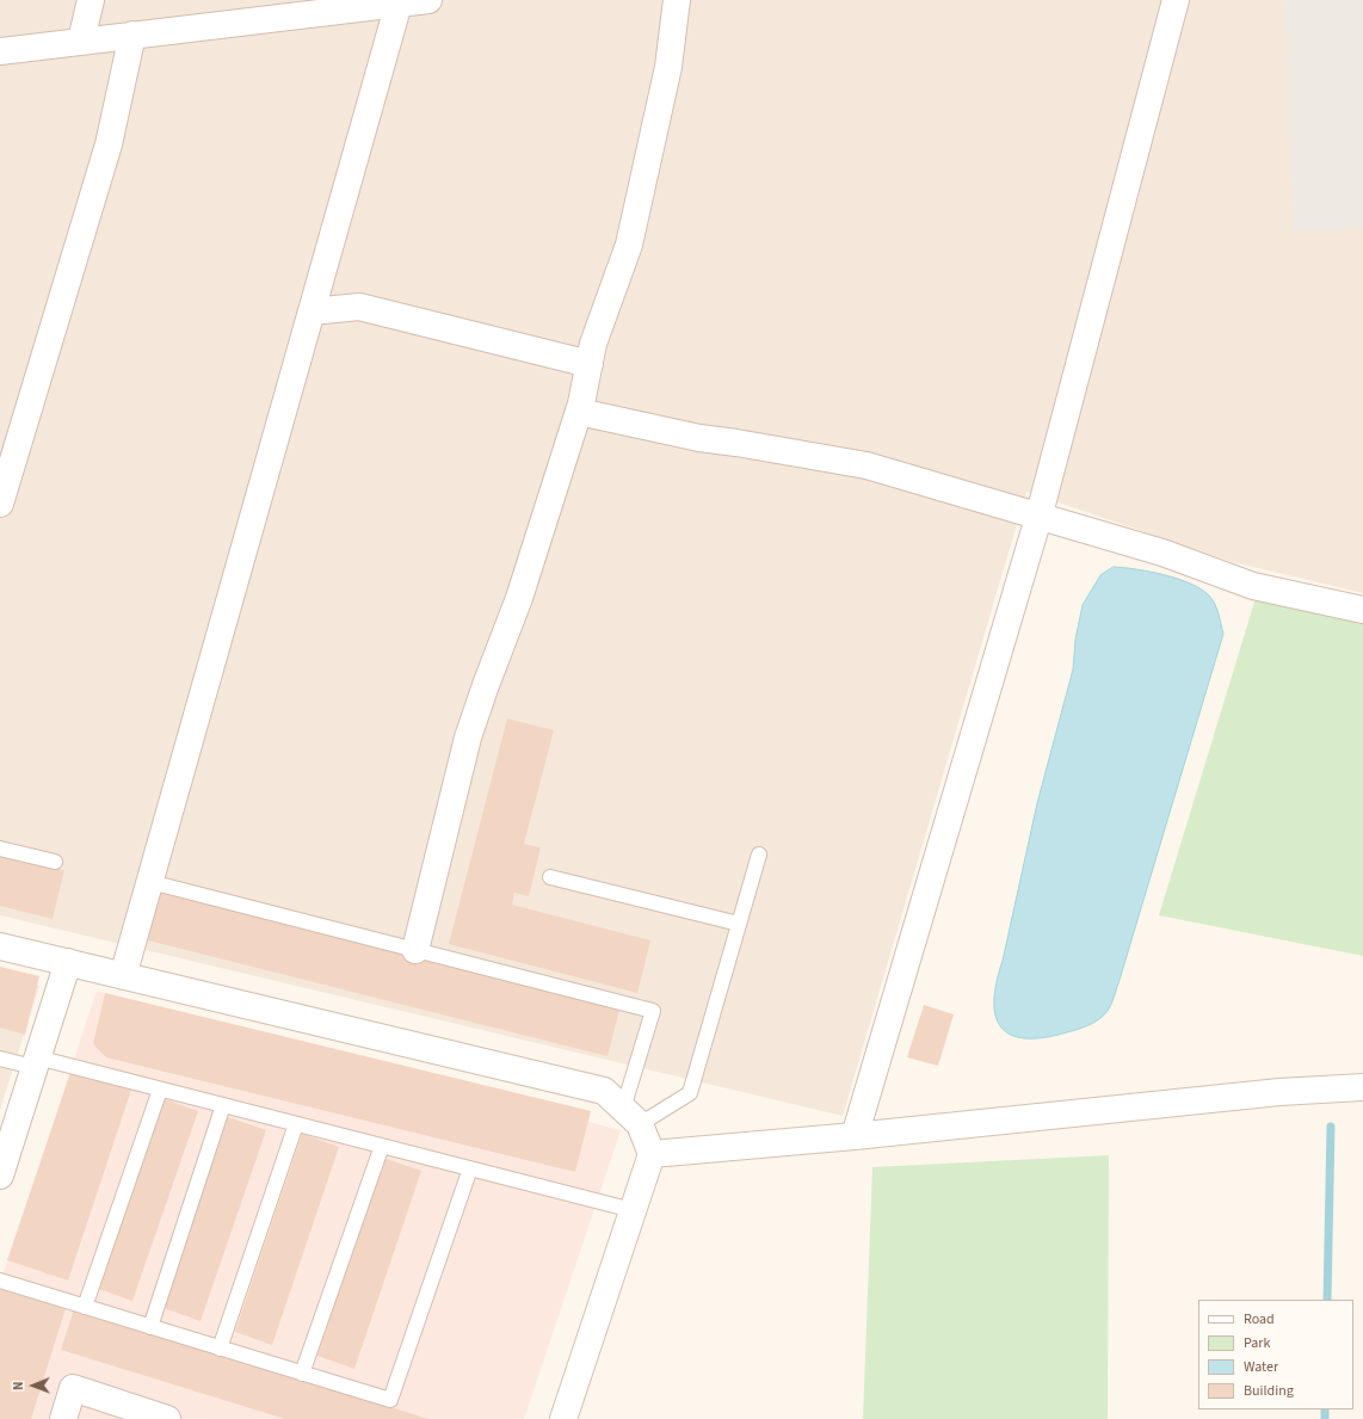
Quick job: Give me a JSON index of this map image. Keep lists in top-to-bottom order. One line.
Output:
{"legend":["Road","Park","Water","Building"],"north":"left"}
